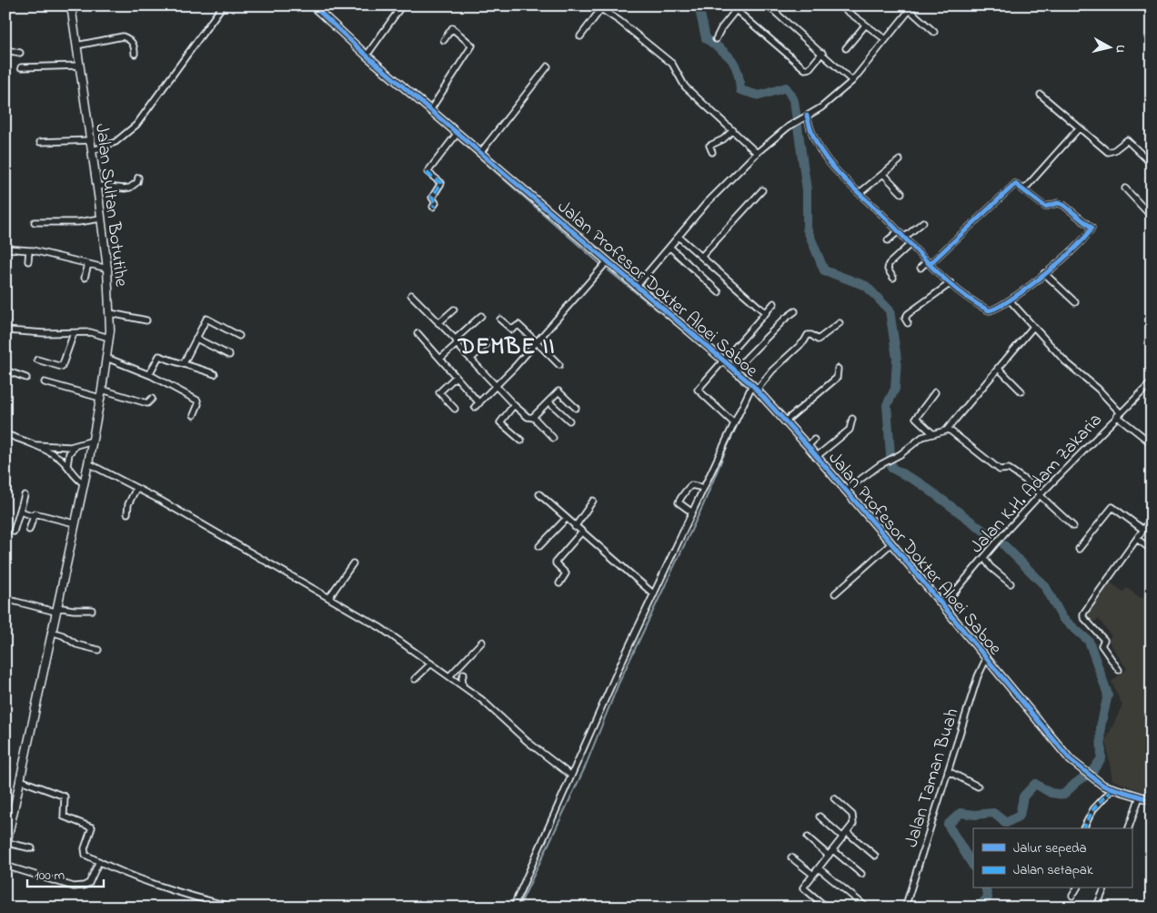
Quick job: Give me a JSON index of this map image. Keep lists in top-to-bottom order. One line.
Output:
{"streets":{"main road":["Jalan Sultan Botutihe"],"street":["Jalan Profesor Dokter Aloei Saboe","Jalan K.H. Adam Zakaria","Jalan Taman Buah"]},"crossings":[["Jalan Profesor Dokter Aloei Saboe","Jalan K.H. Adam Zakaria"],["Jalan Profesor Dokter Aloei Saboe","Jalan Taman Buah"]],"districts":["DEMBE II"],"legend":["Jalur sepeda","Jalan setapak"],"scale_bar":"100 m","north":"right"}
